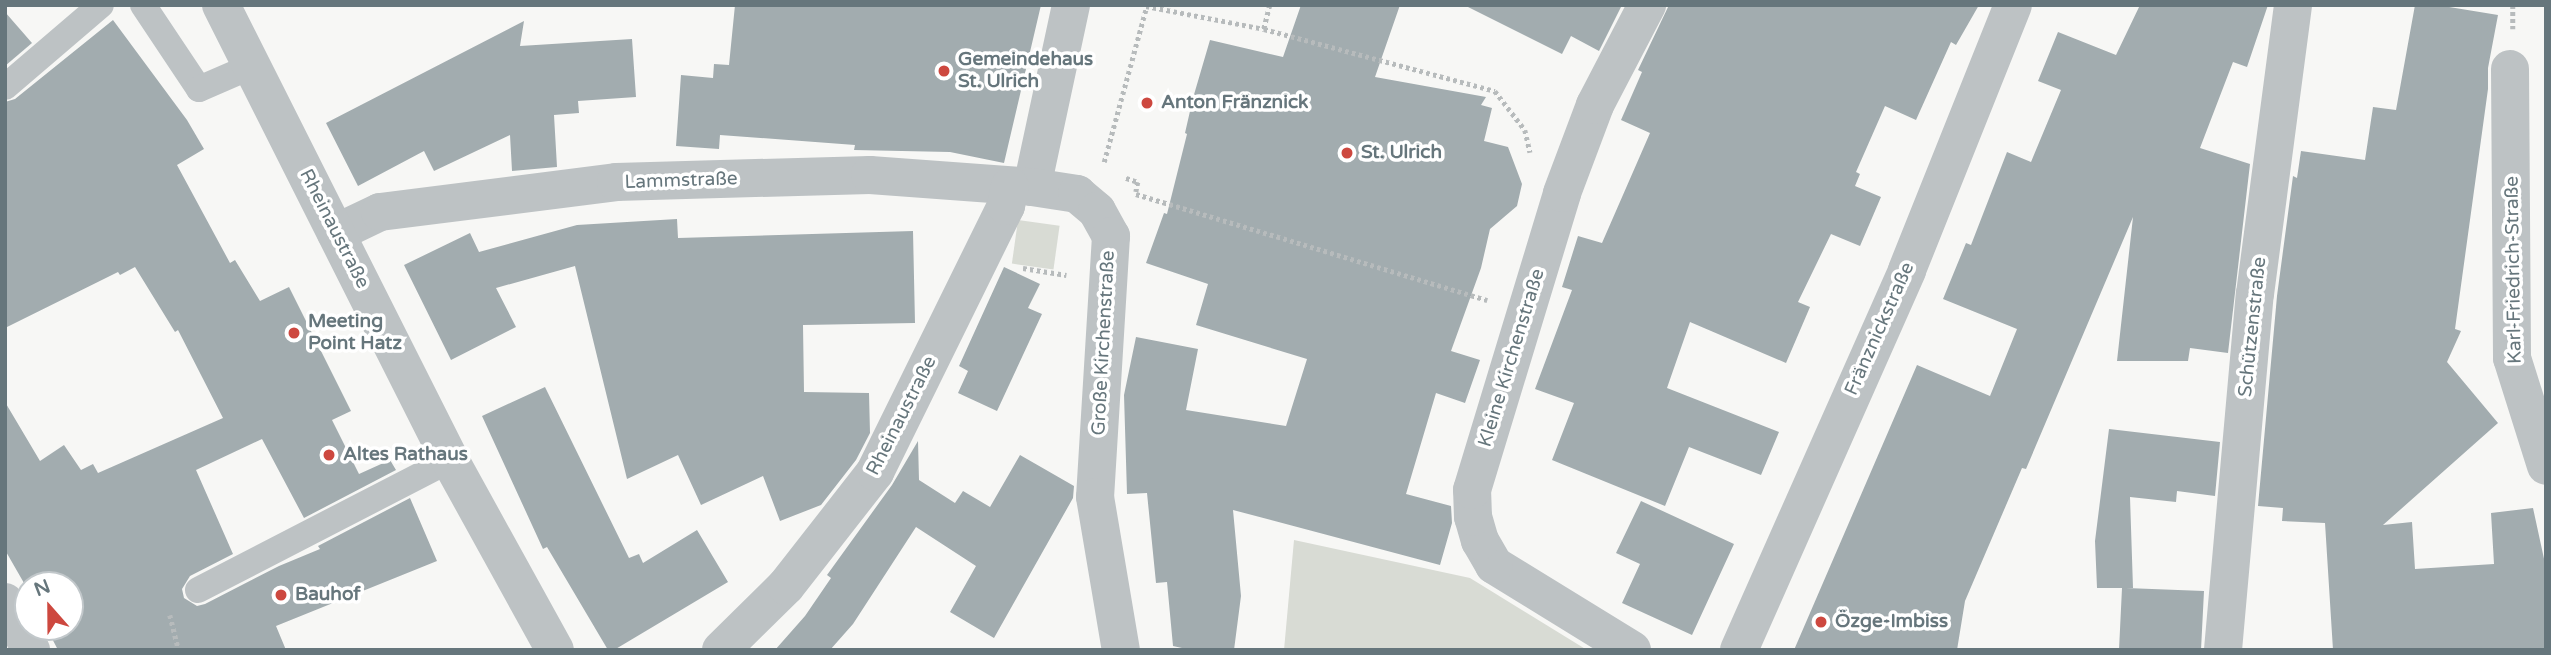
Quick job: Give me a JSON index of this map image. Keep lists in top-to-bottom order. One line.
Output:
{"streets":{"street":["Lammstraße","Rheinaustraße","Karl-Friedrich-Straße","Schützenstraße","Fränznickstraße","Große Kirchenstraße","Kleine Kirchenstraße"]},"crossings":[["Lammstraße","Rheinaustraße"]],"places":["Gemeindehaus St. Ulrich","Anton Fränznick","St. Ulrich","Meeting Point Hatz","Altes Rathaus","Bauhof","Özge-Imbiss"],"north":"top"}
